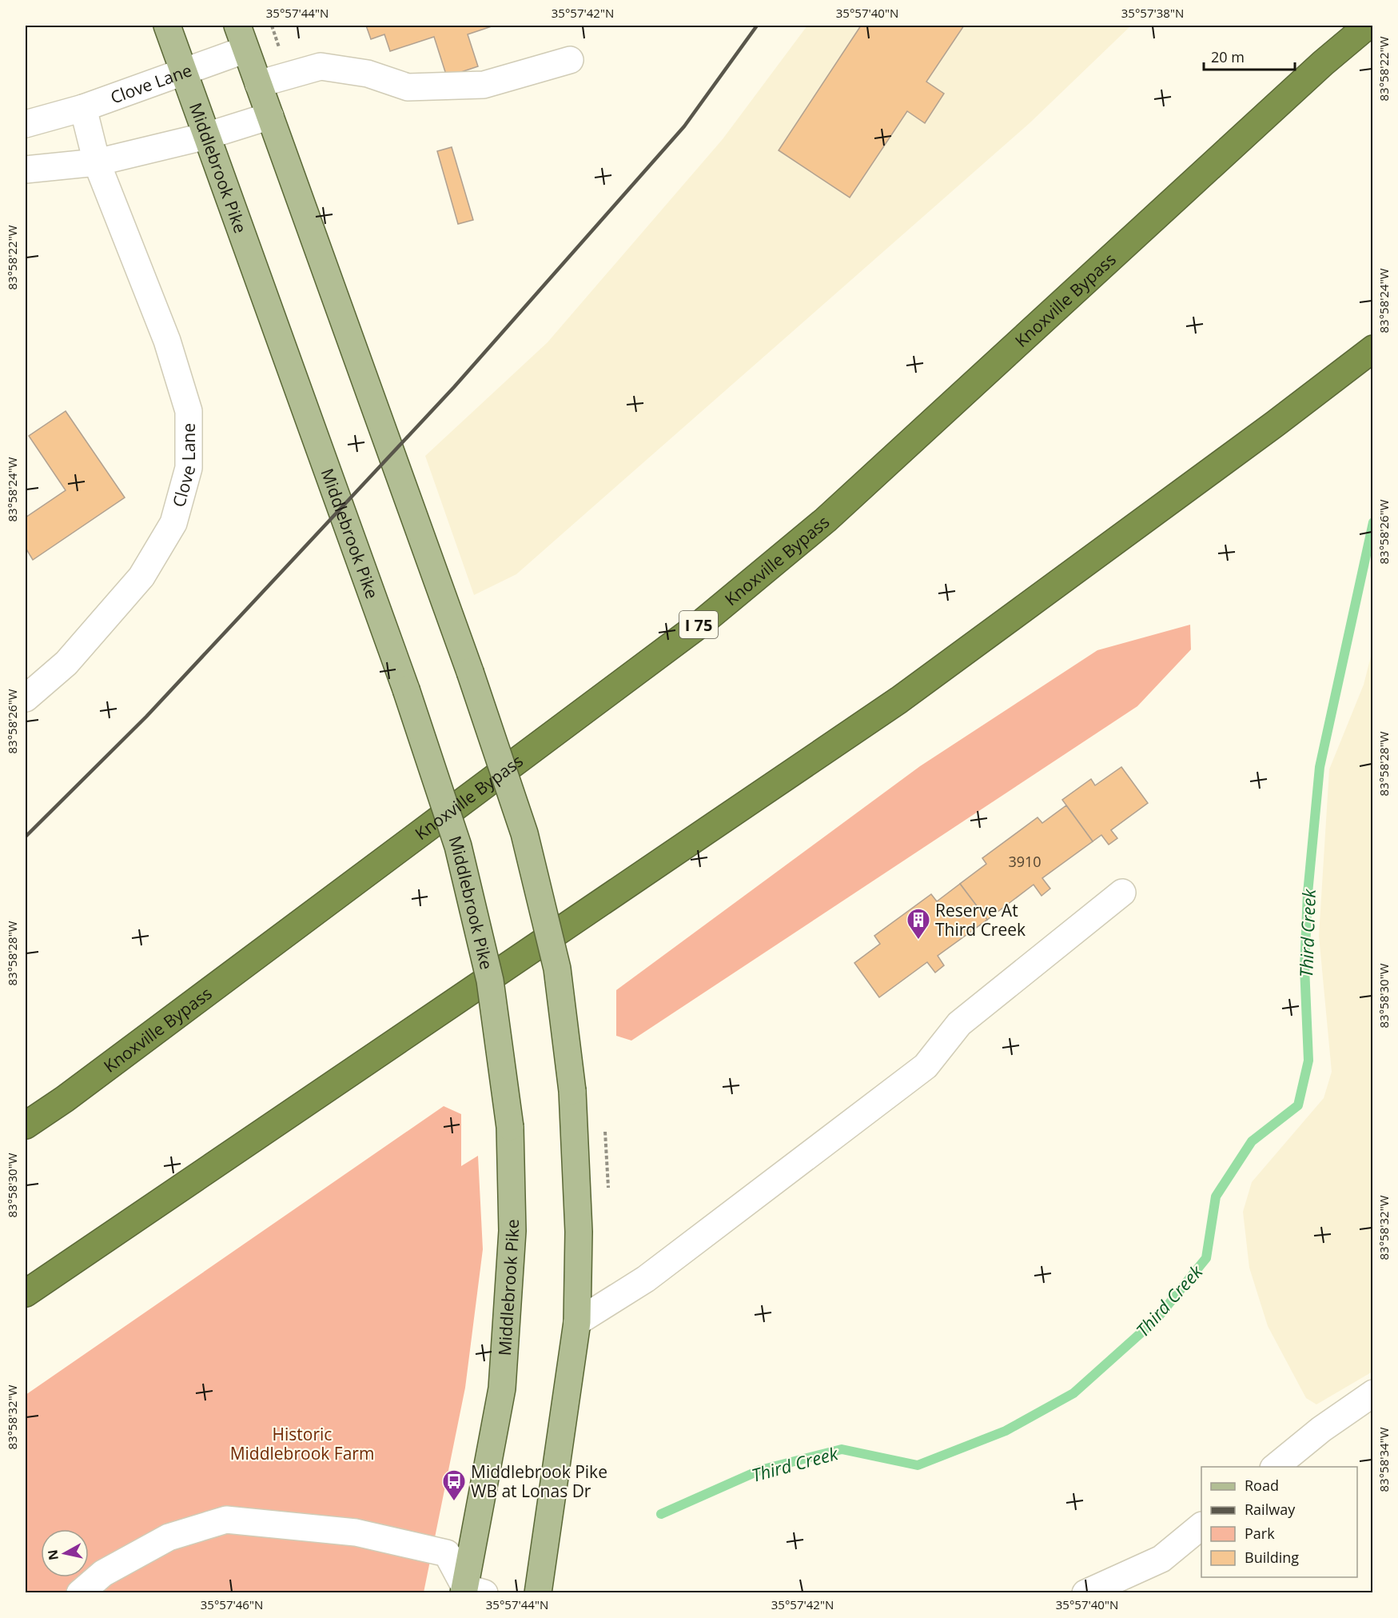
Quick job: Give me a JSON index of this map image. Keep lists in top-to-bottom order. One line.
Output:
{"streets":{"highway":["Knoxville Bypass","I 75"],"main road":["Middlebrook Pike"],"street":["Clove Lane"]},"crossings":[["Clove Lane","Middlebrook Pike"]],"water":["Third Creek"],"parks":["Historic Middlebrook Farm"],"places":{"building":["Reserve At Third Creek"],"bus stop":["Middlebrook Pike WB at Lonas Dr"]},"house_numbers":["3910"],"legend":["Road","Railway","Park","Building"],"scale_bar":"20 m","north":"left","coordinates":["35°57'44\"N","35°57'42\"N","35°57'40\"N","35°57'38\"N","83°58'22\"W","83°58'24\"W","83°58'26\"W","83°58'28\"W","83°58'30\"W","83°58'32\"W","83°58'34\"W","35°57'46\"N"]}
